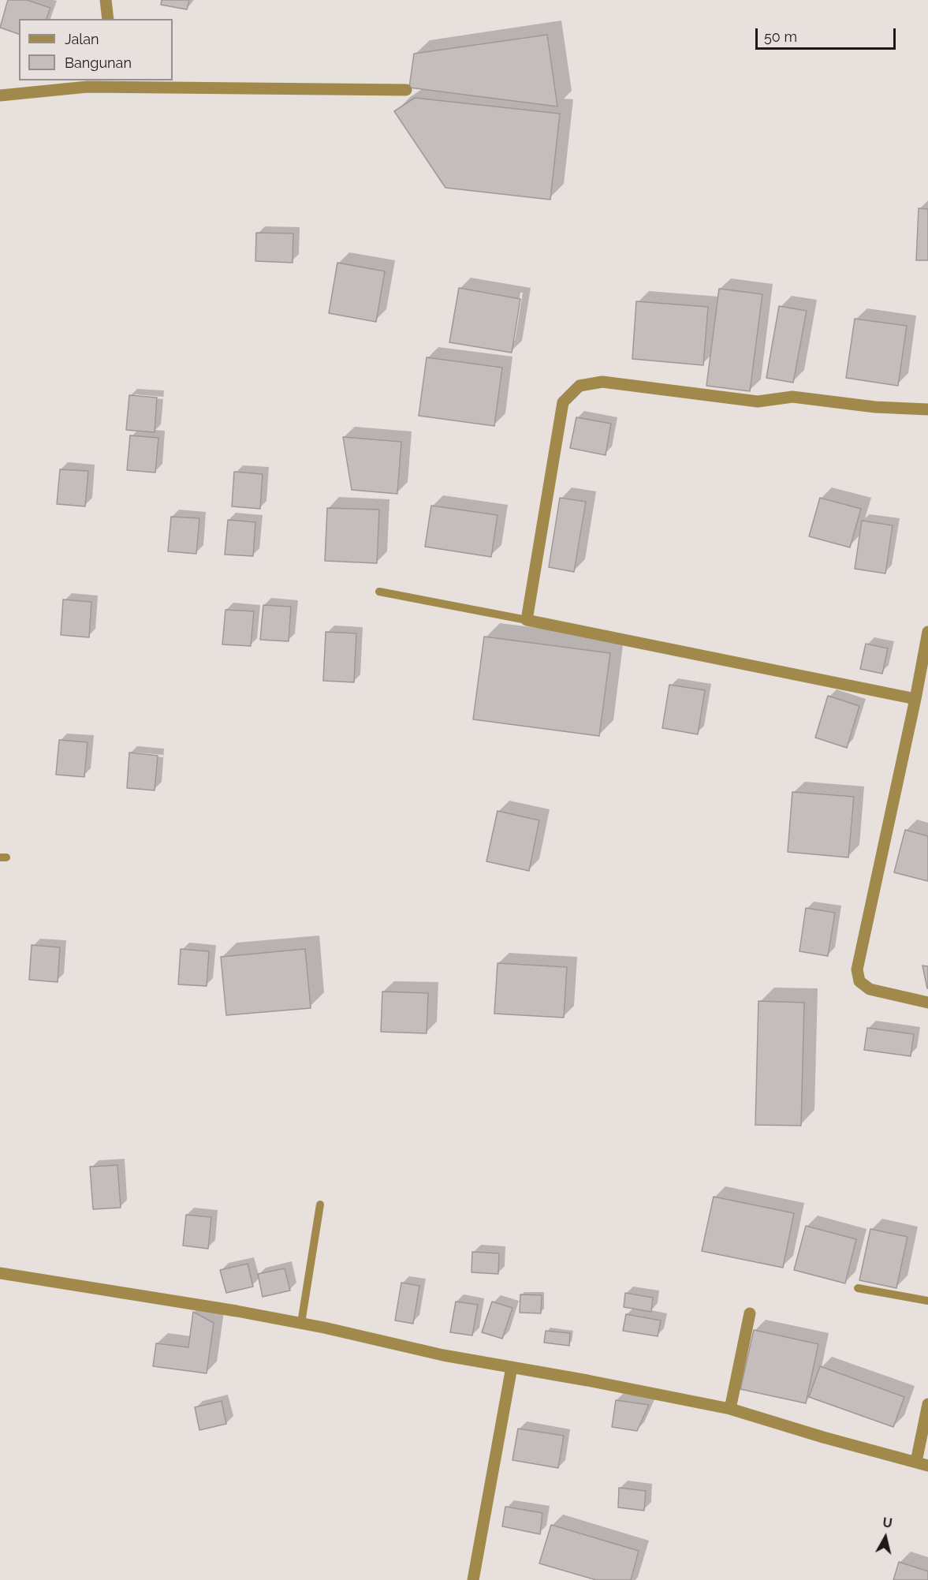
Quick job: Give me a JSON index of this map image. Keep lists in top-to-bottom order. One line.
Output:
{"legend":["Jalan","Bangunan"],"scale_bar":"50 m","north":"top"}
